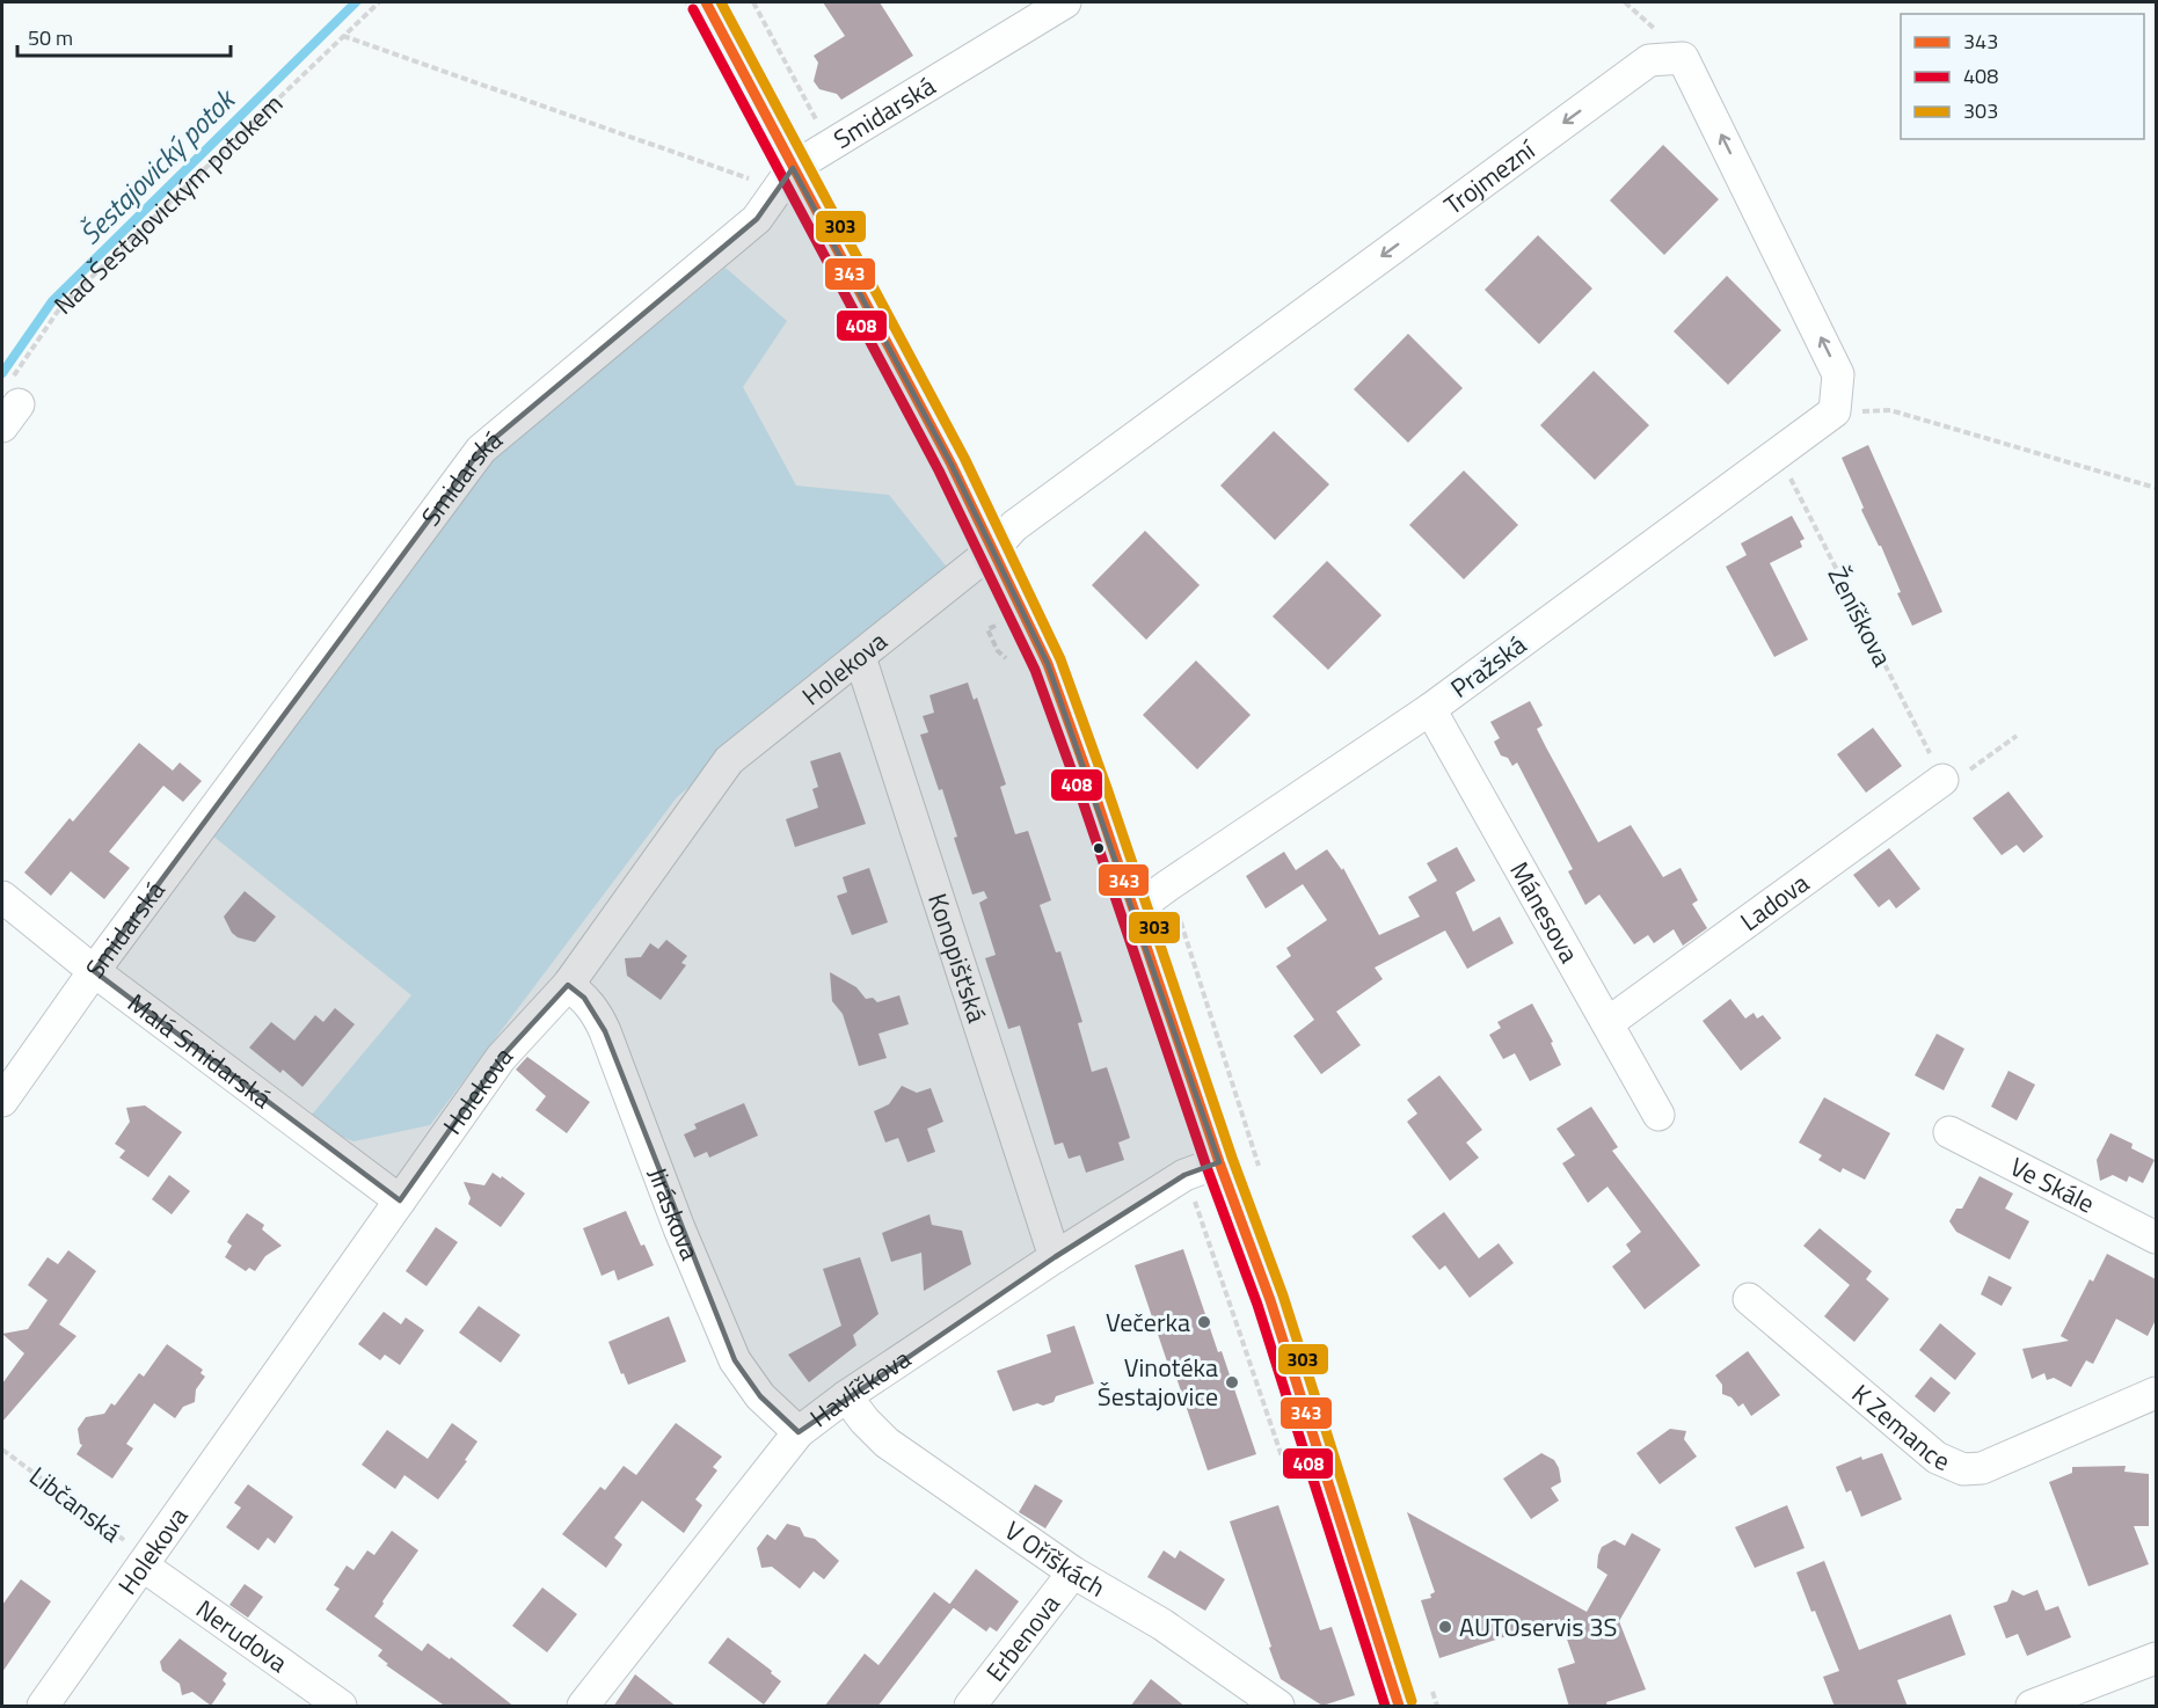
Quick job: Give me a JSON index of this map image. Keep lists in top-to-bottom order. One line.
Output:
{"streets":{"street":["Smidarská","Trojmezní","Pražská","Holekova","Ladova","Mánesova","Konopišťská","Malá Smidarská","Ve Skále","Jiráskova","Havlíčkova","K Zemance","V Oříškách","Nerudova","Erbenova"],"path":["Nad Šestajovickým potokem","Ženíškova","Libčanská"]},"crossings":[["Smidarská","Malá Smidarská"],["Trojmezní","Pražská"],["Trojmezní","Holekova"],["Ženíškova","Pražská"],["Ženíškova","Ladova"],["Pražská","Mánesova"],["Holekova","Konopišťská"],["Holekova","Malá Smidarská"],["Holekova","Jiráskova"],["Holekova","Libčanská"],["Holekova","Nerudova"],["Ladova","Mánesova"],["Konopišťská","Havlíčkova"],["Jiráskova","Havlíčkova"],["Havlíčkova","V Oříškách"],["Libčanská","Nerudova"],["V Oříškách","Erbenova"]],"water":["Šestajovický potok"],"places":["Večerka","Vinotéka Šestajovice","AUTOservis 3S"],"lines":["transit line 343","transit line 303","transit line 408"],"legend":["343","408","303"],"scale_bar":"50 m"}
